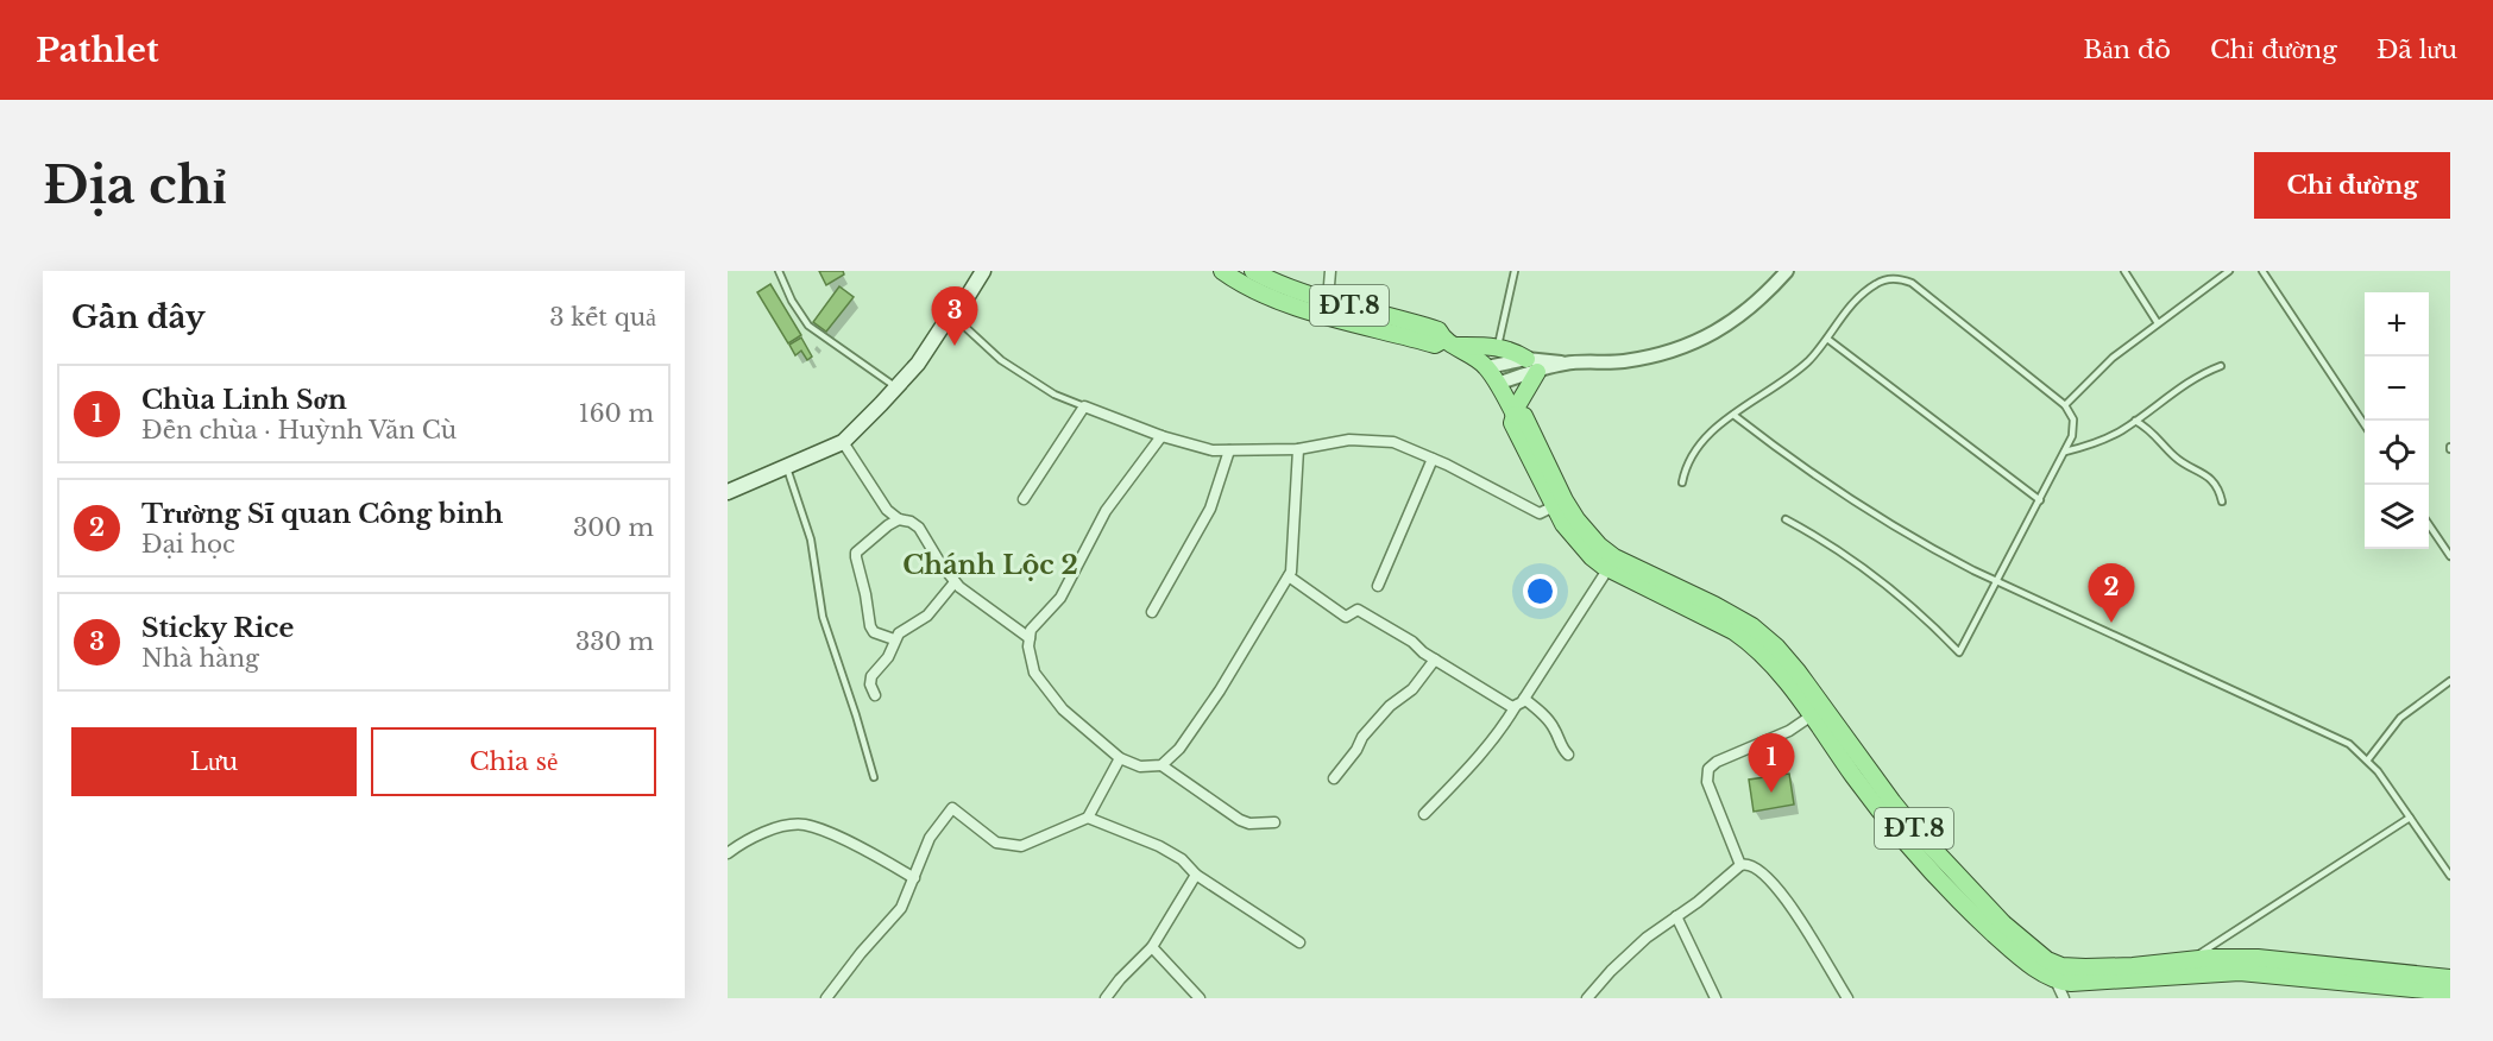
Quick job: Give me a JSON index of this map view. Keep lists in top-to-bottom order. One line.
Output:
{"streets":{"main road":["ĐT.8"]},"districts":["Chánh Lộc 2"],"page":{"header":"Pathlet","nav":["Bản đồ","Chỉ đường","Đã lưu"],"buttons":["Chỉ đường",["Lưu","Chia sẻ"]],"title":"Địa chỉ","heading":["Gần đây","3 kết quả"],"pins":["3","2","1"],"map_buttons":["+","−"],"list":[{"mark":"1","name":"Chùa Linh Sơn","note":"Đền chùa · Huỳnh Văn Cù","value":"160 m"},{"mark":"2","name":"Trường Sĩ quan Công binh","note":"Đại học","value":"300 m"},{"mark":"3","name":"Sticky Rice","note":"Nhà hàng","value":"330 m"}]}}
